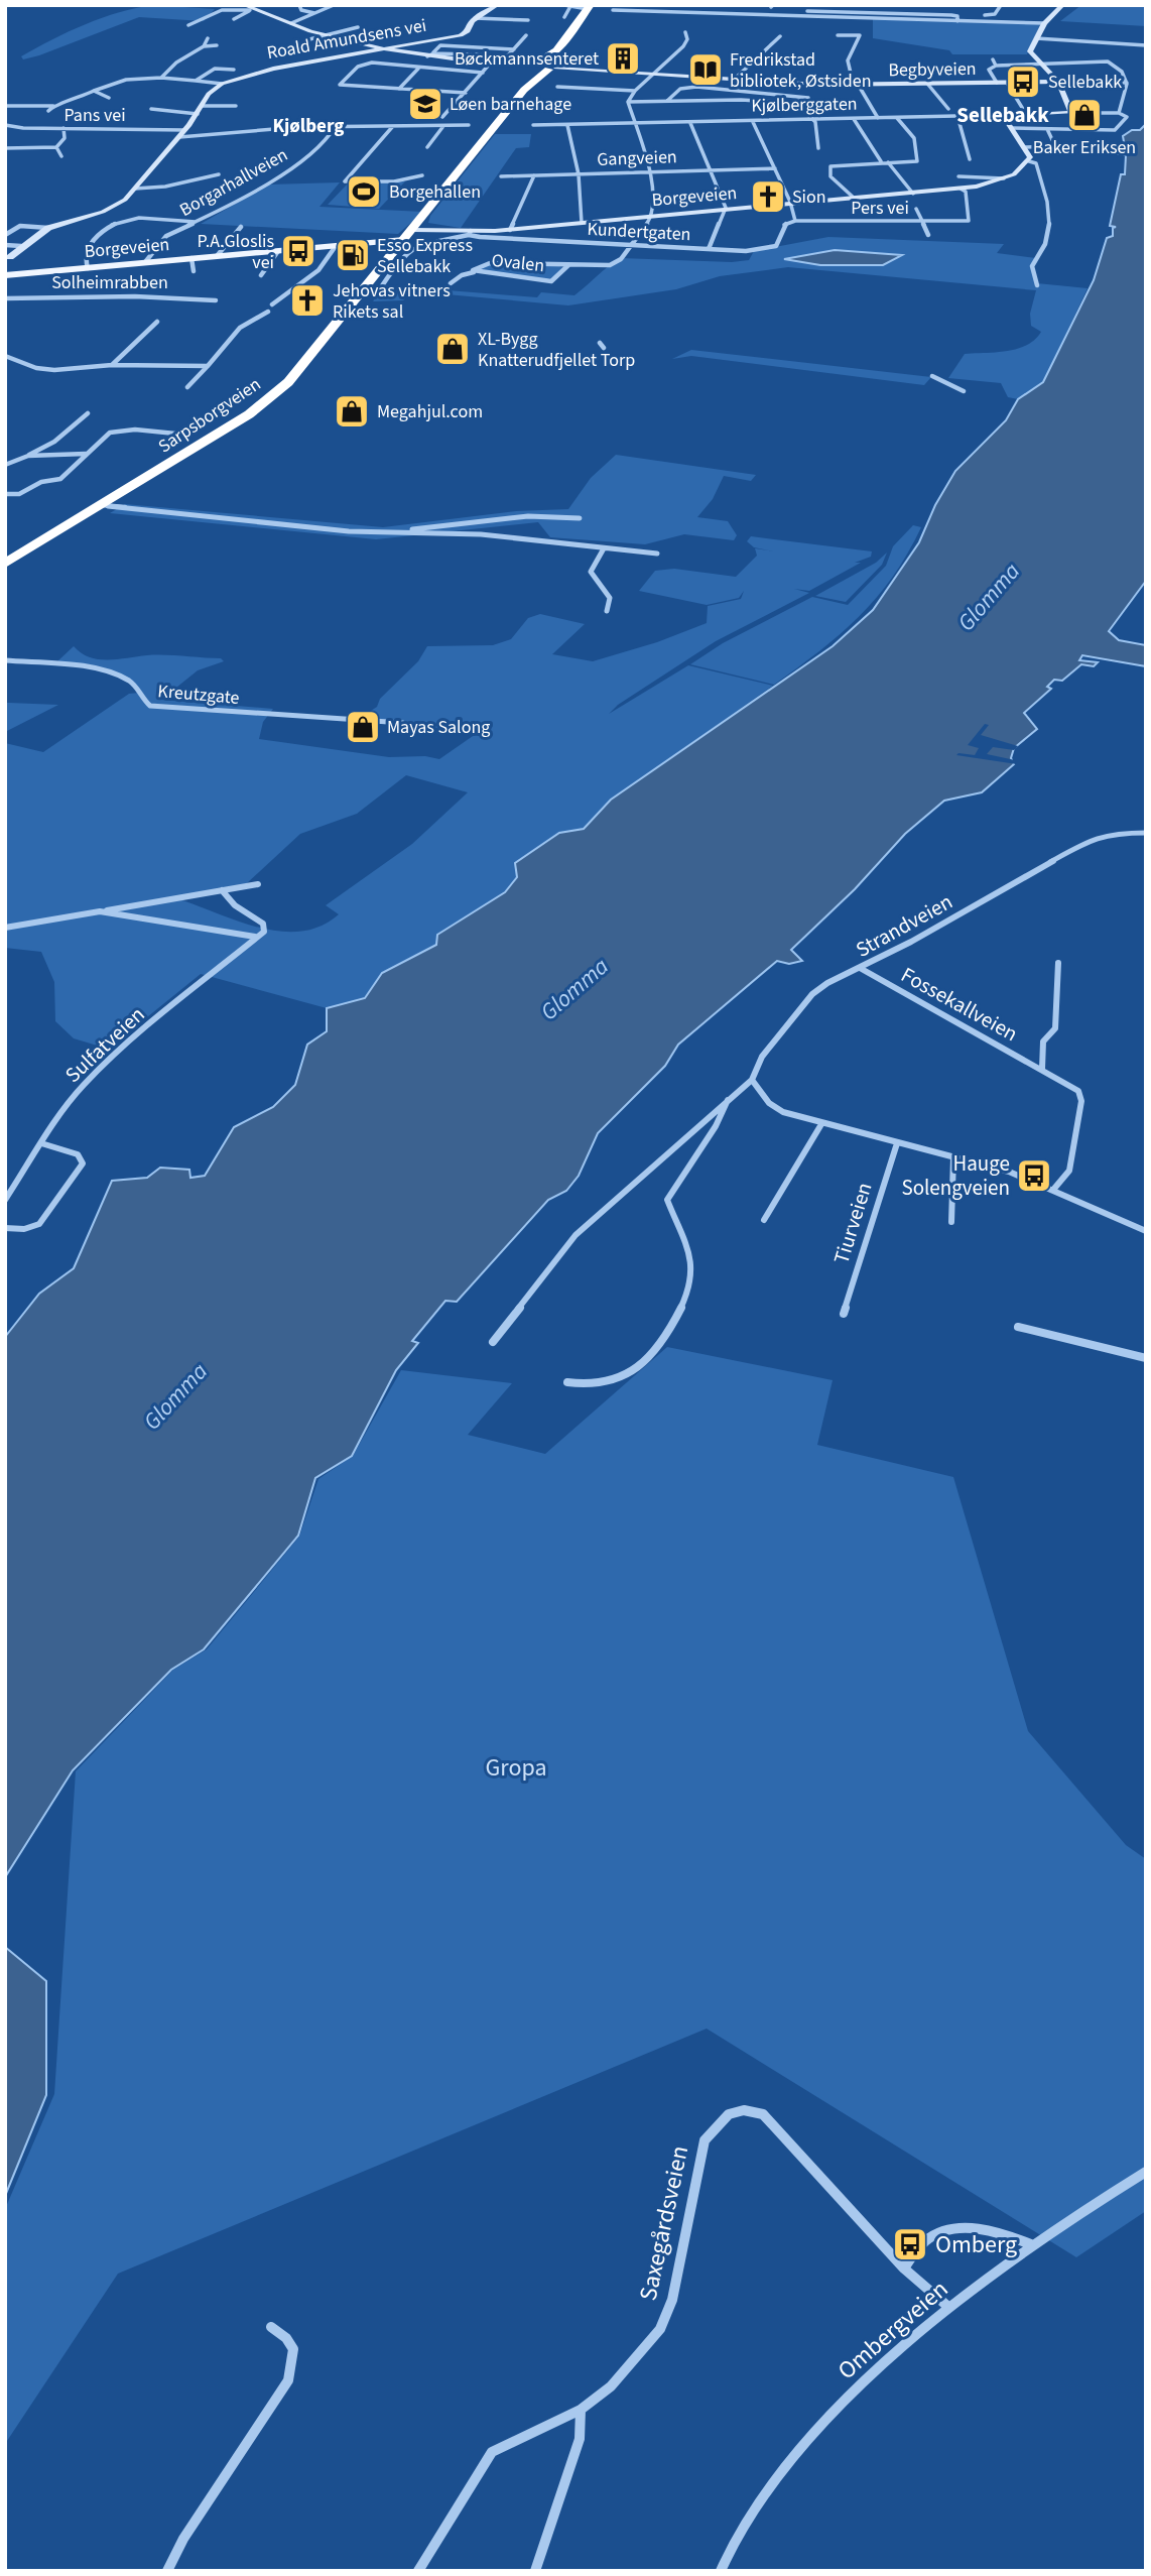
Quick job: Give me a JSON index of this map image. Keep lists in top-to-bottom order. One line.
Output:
{"streets":{"highway":["Sarpsborgveien"],"main road":["Roald Amundsens vei","Begbyveien","Kjølberggaten","Borgeveien"],"street":["Pans vei","Gangveien","Borgarhallveien","Pers vei","Kundertgaten","Ovalen","Solheimrabben","Kreutzgate","Strandveien","Fossekallveien","Sulfatveien","Tiurveien","Saxegårdsveien","Ombergveien"]},"crossings":[["Roald Amundsens vei","Pans vei"],["Begbyveien","Sarpsborgveien"],["Borgarhallveien","Borgeveien"],["Borgeveien","Pers vei"],["Borgeveien","Kundertgaten"],["Borgeveien","Sarpsborgveien"],["Pers vei","Kundertgaten"],["Kundertgaten","Ovalen"],["Strandveien","Fossekallveien"],["Saxegårdsveien","Ombergveien"]],"districts":["Sellebakk","Kjølberg"],"water":["Glomma"],"parks":["Gropa"],"places":{"building":["Bøckmannsenteret"],"library":["Fredrikstad bibliotek, Østsiden"],"bus stop":["Sellebakk","P.A.Gloslis vei","Hauge Solengveien","Omberg"],"school or university":["Løen barnehage"],"shop":["Baker Eriksen","XL-Bygg Knatterudfjellet Torp","Megahjul.com","Mayas Salong"],"sports":["Borgehallen"],"church":["Sion","Jehovas vitners Rikets sal"],"fuel station":["Esso Express Sellebakk"]}}
